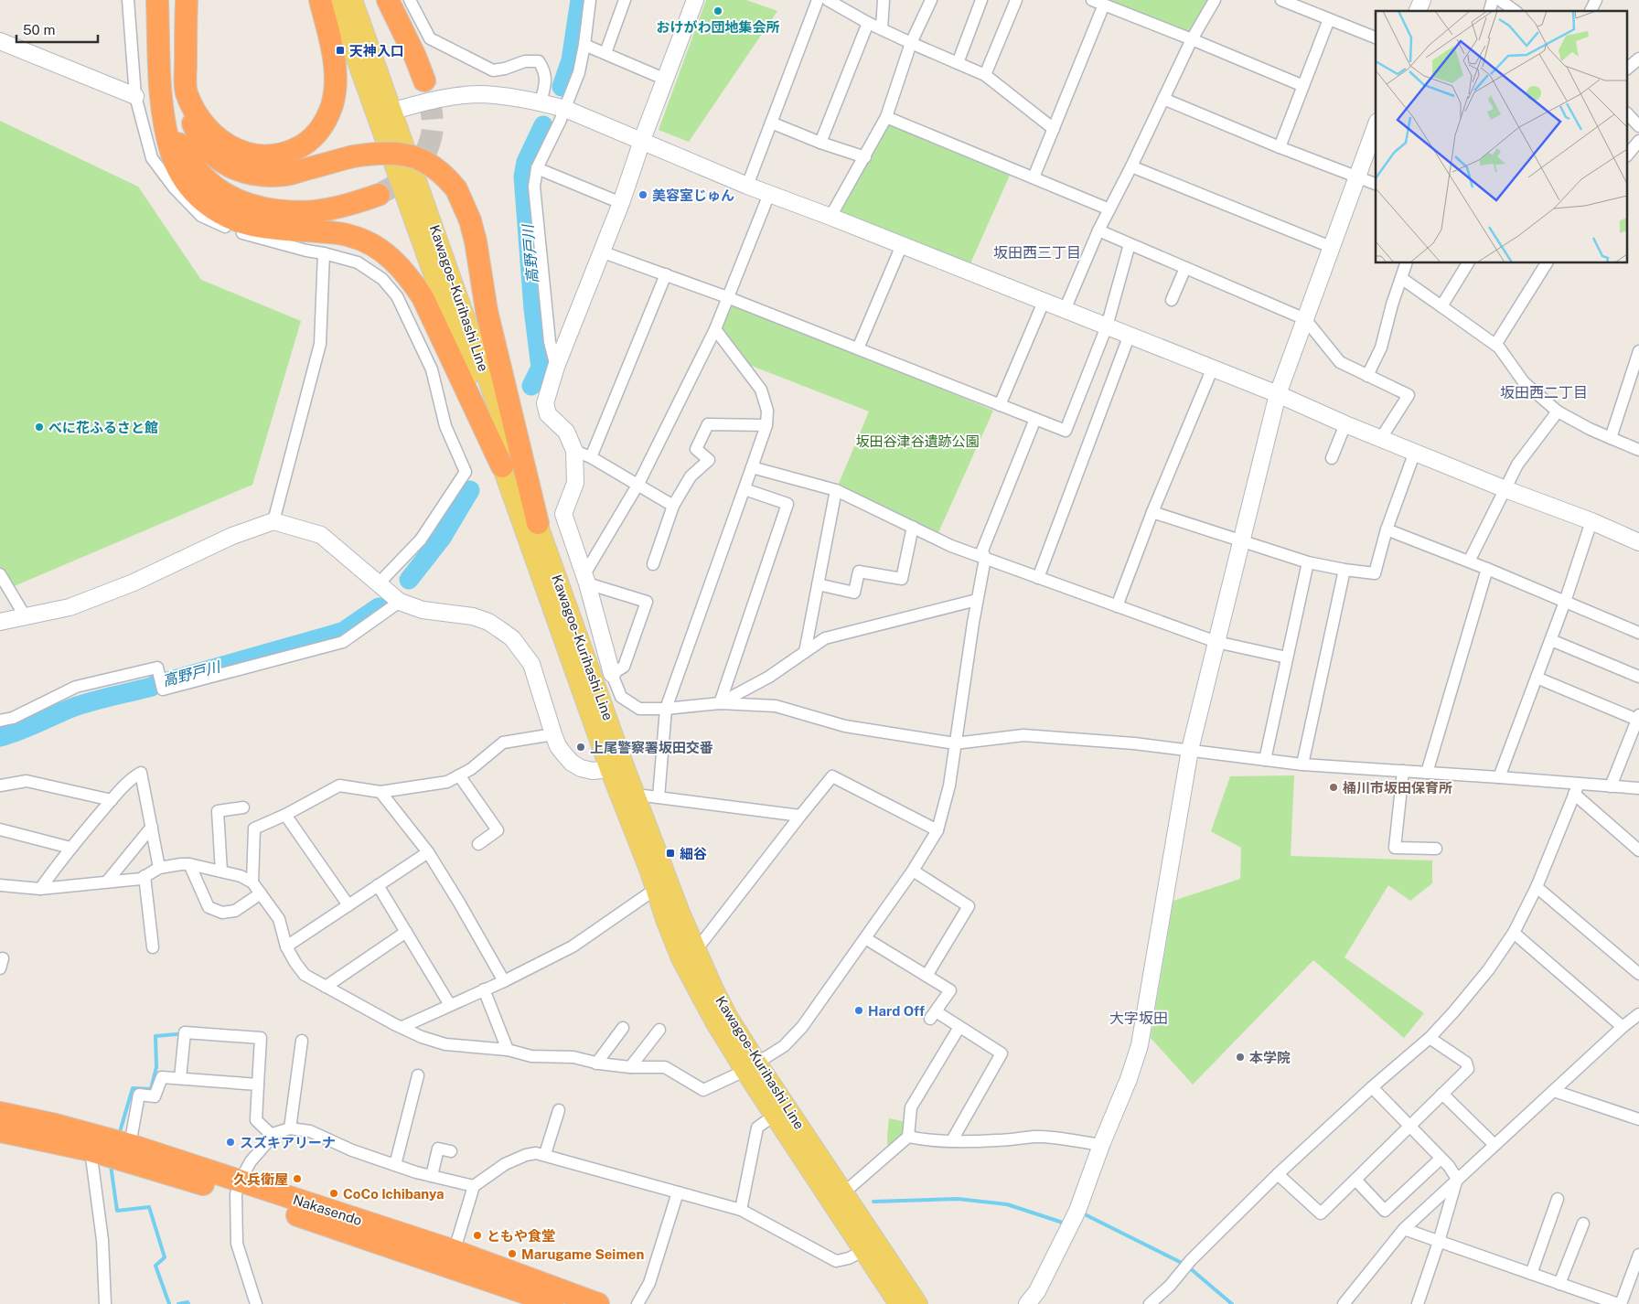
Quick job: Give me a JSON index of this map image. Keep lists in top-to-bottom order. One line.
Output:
{"streets":{"highway":["Nakasendo"],"main road":["Kawagoe-Kurihashi Line"]},"districts":["坂田西三丁目","坂田西二丁目","大字坂田"],"water":["高野戸川"],"parks":["坂田谷津谷遺跡公園"],"places":{"other":["おけがわ団地集会所","美容室じゅん","べに花ふるさと館","上尾警察署坂田交番","桶川市坂田保育所","Hard Off","本学院","スズキアリーナ","久兵衛屋","CoCo Ichibanya","ともや食堂","Marugame Seimen"],"transit":["天神入口","細谷"]},"scale_bar":"50 m"}
